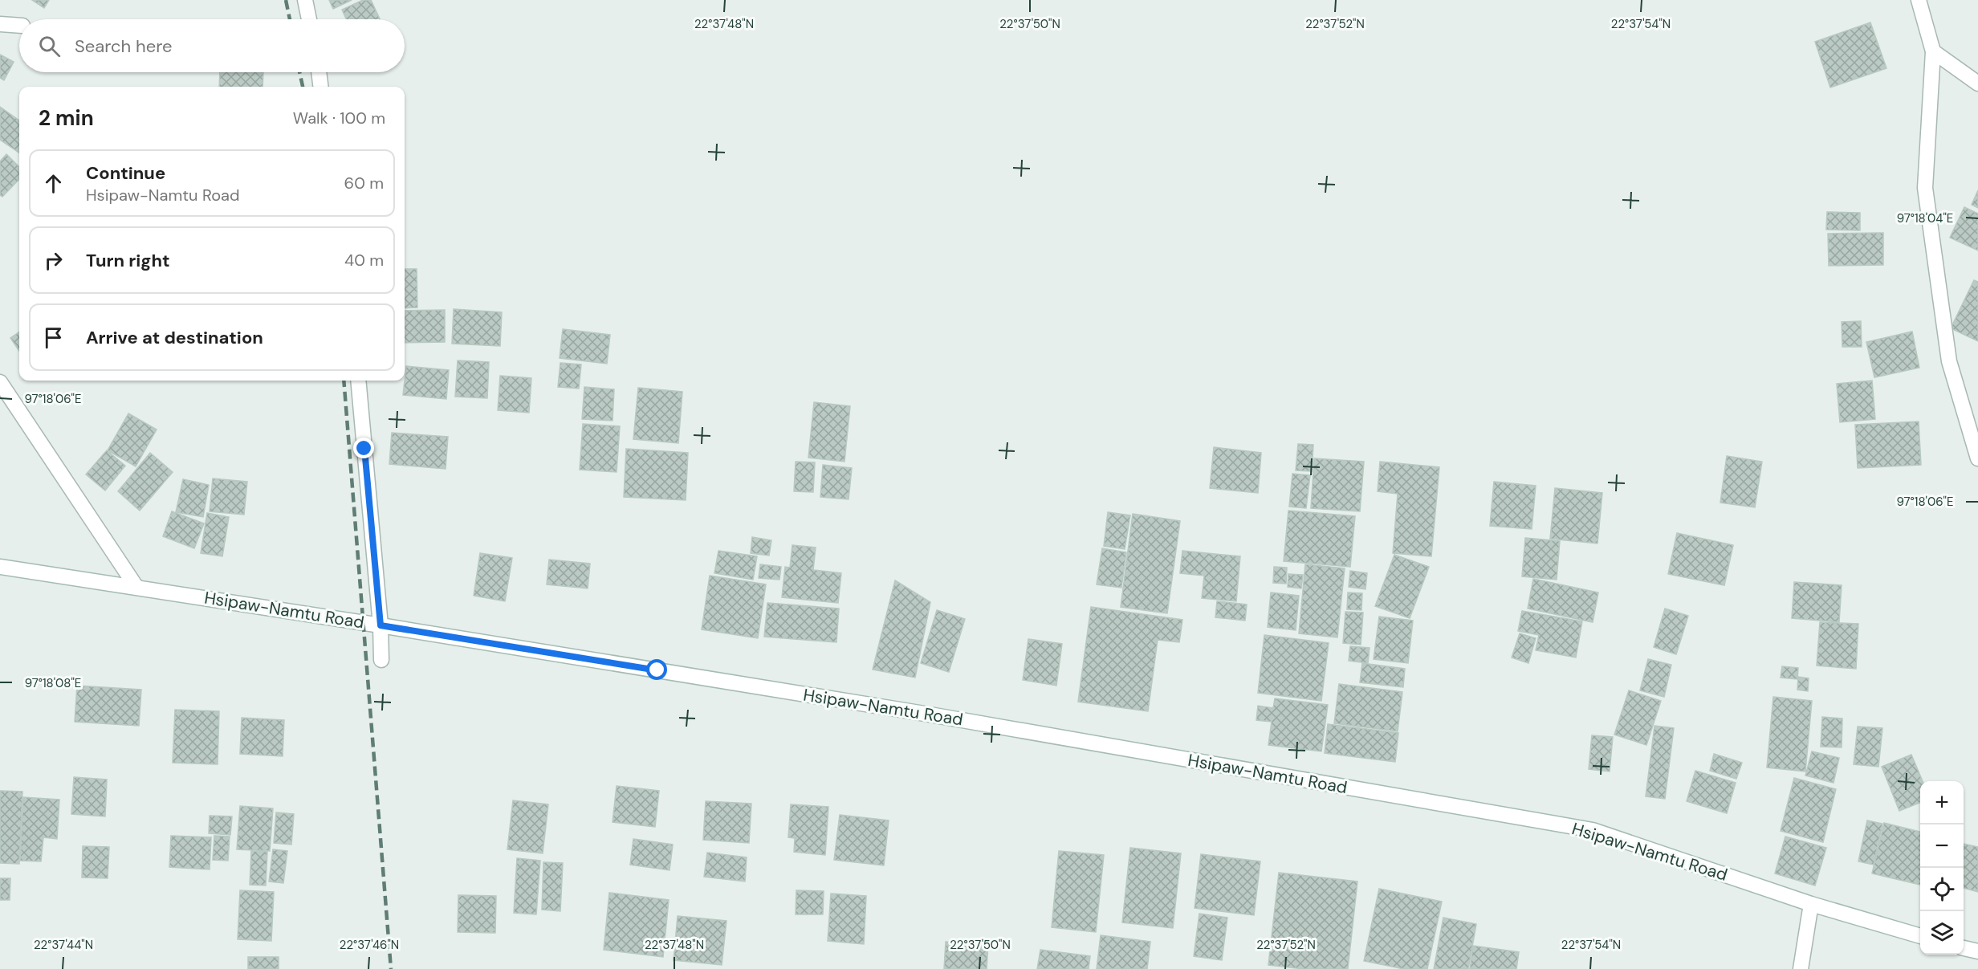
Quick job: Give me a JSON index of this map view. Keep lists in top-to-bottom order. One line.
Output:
{"streets":{"main road":["Hsipaw-Namtu Road"]},"page":{"search":"Search here","heading":["2 min","Walk · 100 m"],"list":[["Continue","Hsipaw-Namtu Road","60 m"],["Turn right","40 m"],"Arrive at destination"],"map_buttons":["+","−"]},"coordinates":["22°37'52\"N","22°37'48\"N","22°37'50\"N","22°37'54\"N","97°18'04\"E","97°18'06\"E","97°18'08\"E","22°37'44\"N","22°37'46\"N"]}
